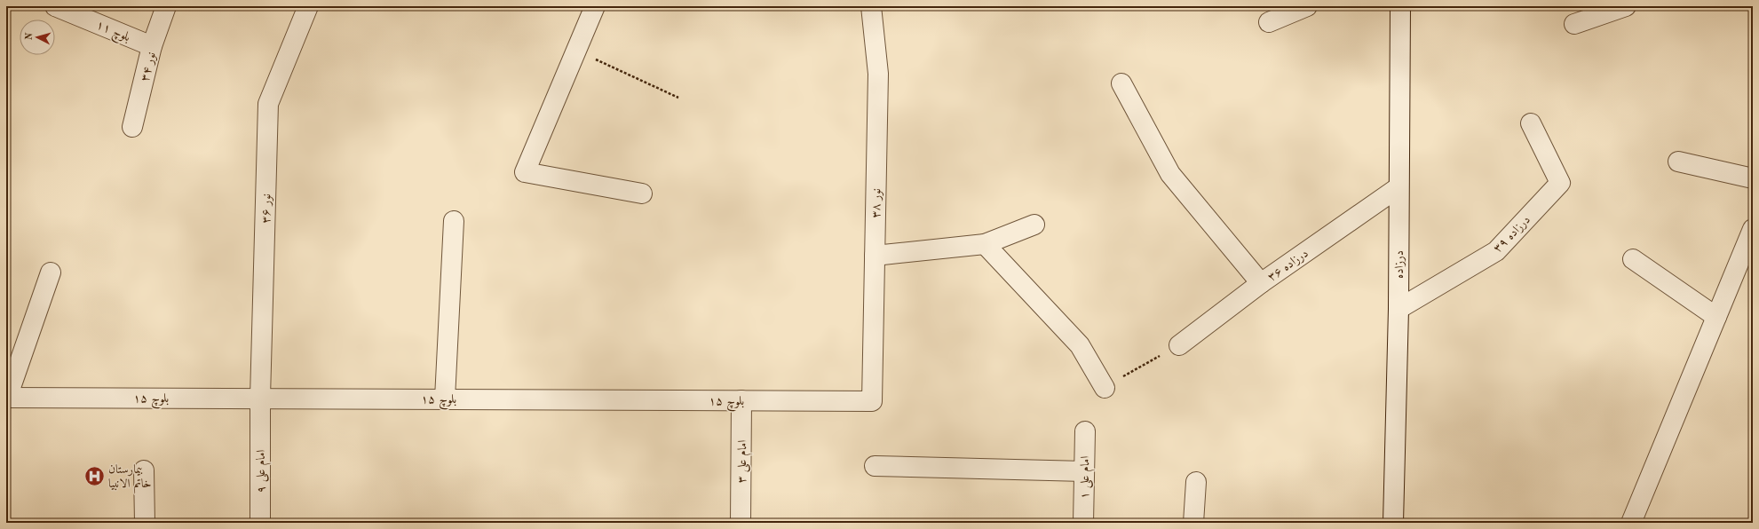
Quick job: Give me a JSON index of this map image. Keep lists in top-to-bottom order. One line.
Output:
{"streets":{"street":["بلوچ ۱۱","نور ۳۴","نور ۳۸","نور ۳۶","درزاده ۳۹","درزاده ۳۶","درزاده","بلوچ ۱۵","امام علی ۳","امام علی ۹","امام علی ۱"]},"crossings":[["بلوچ ۱۱","نور ۳۴"],["نور ۳۸","بلوچ ۱۵"],["نور ۳۶","بلوچ ۱۵"],["نور ۳۶","امام علی ۹"],["درزاده ۳۹","درزاده"],["درزاده ۳۶","درزاده"],["بلوچ ۱۵","امام علی ۳"]],"places":{"hospital":["بیمارستان خاتم الانبیا"]},"north":"left"}
